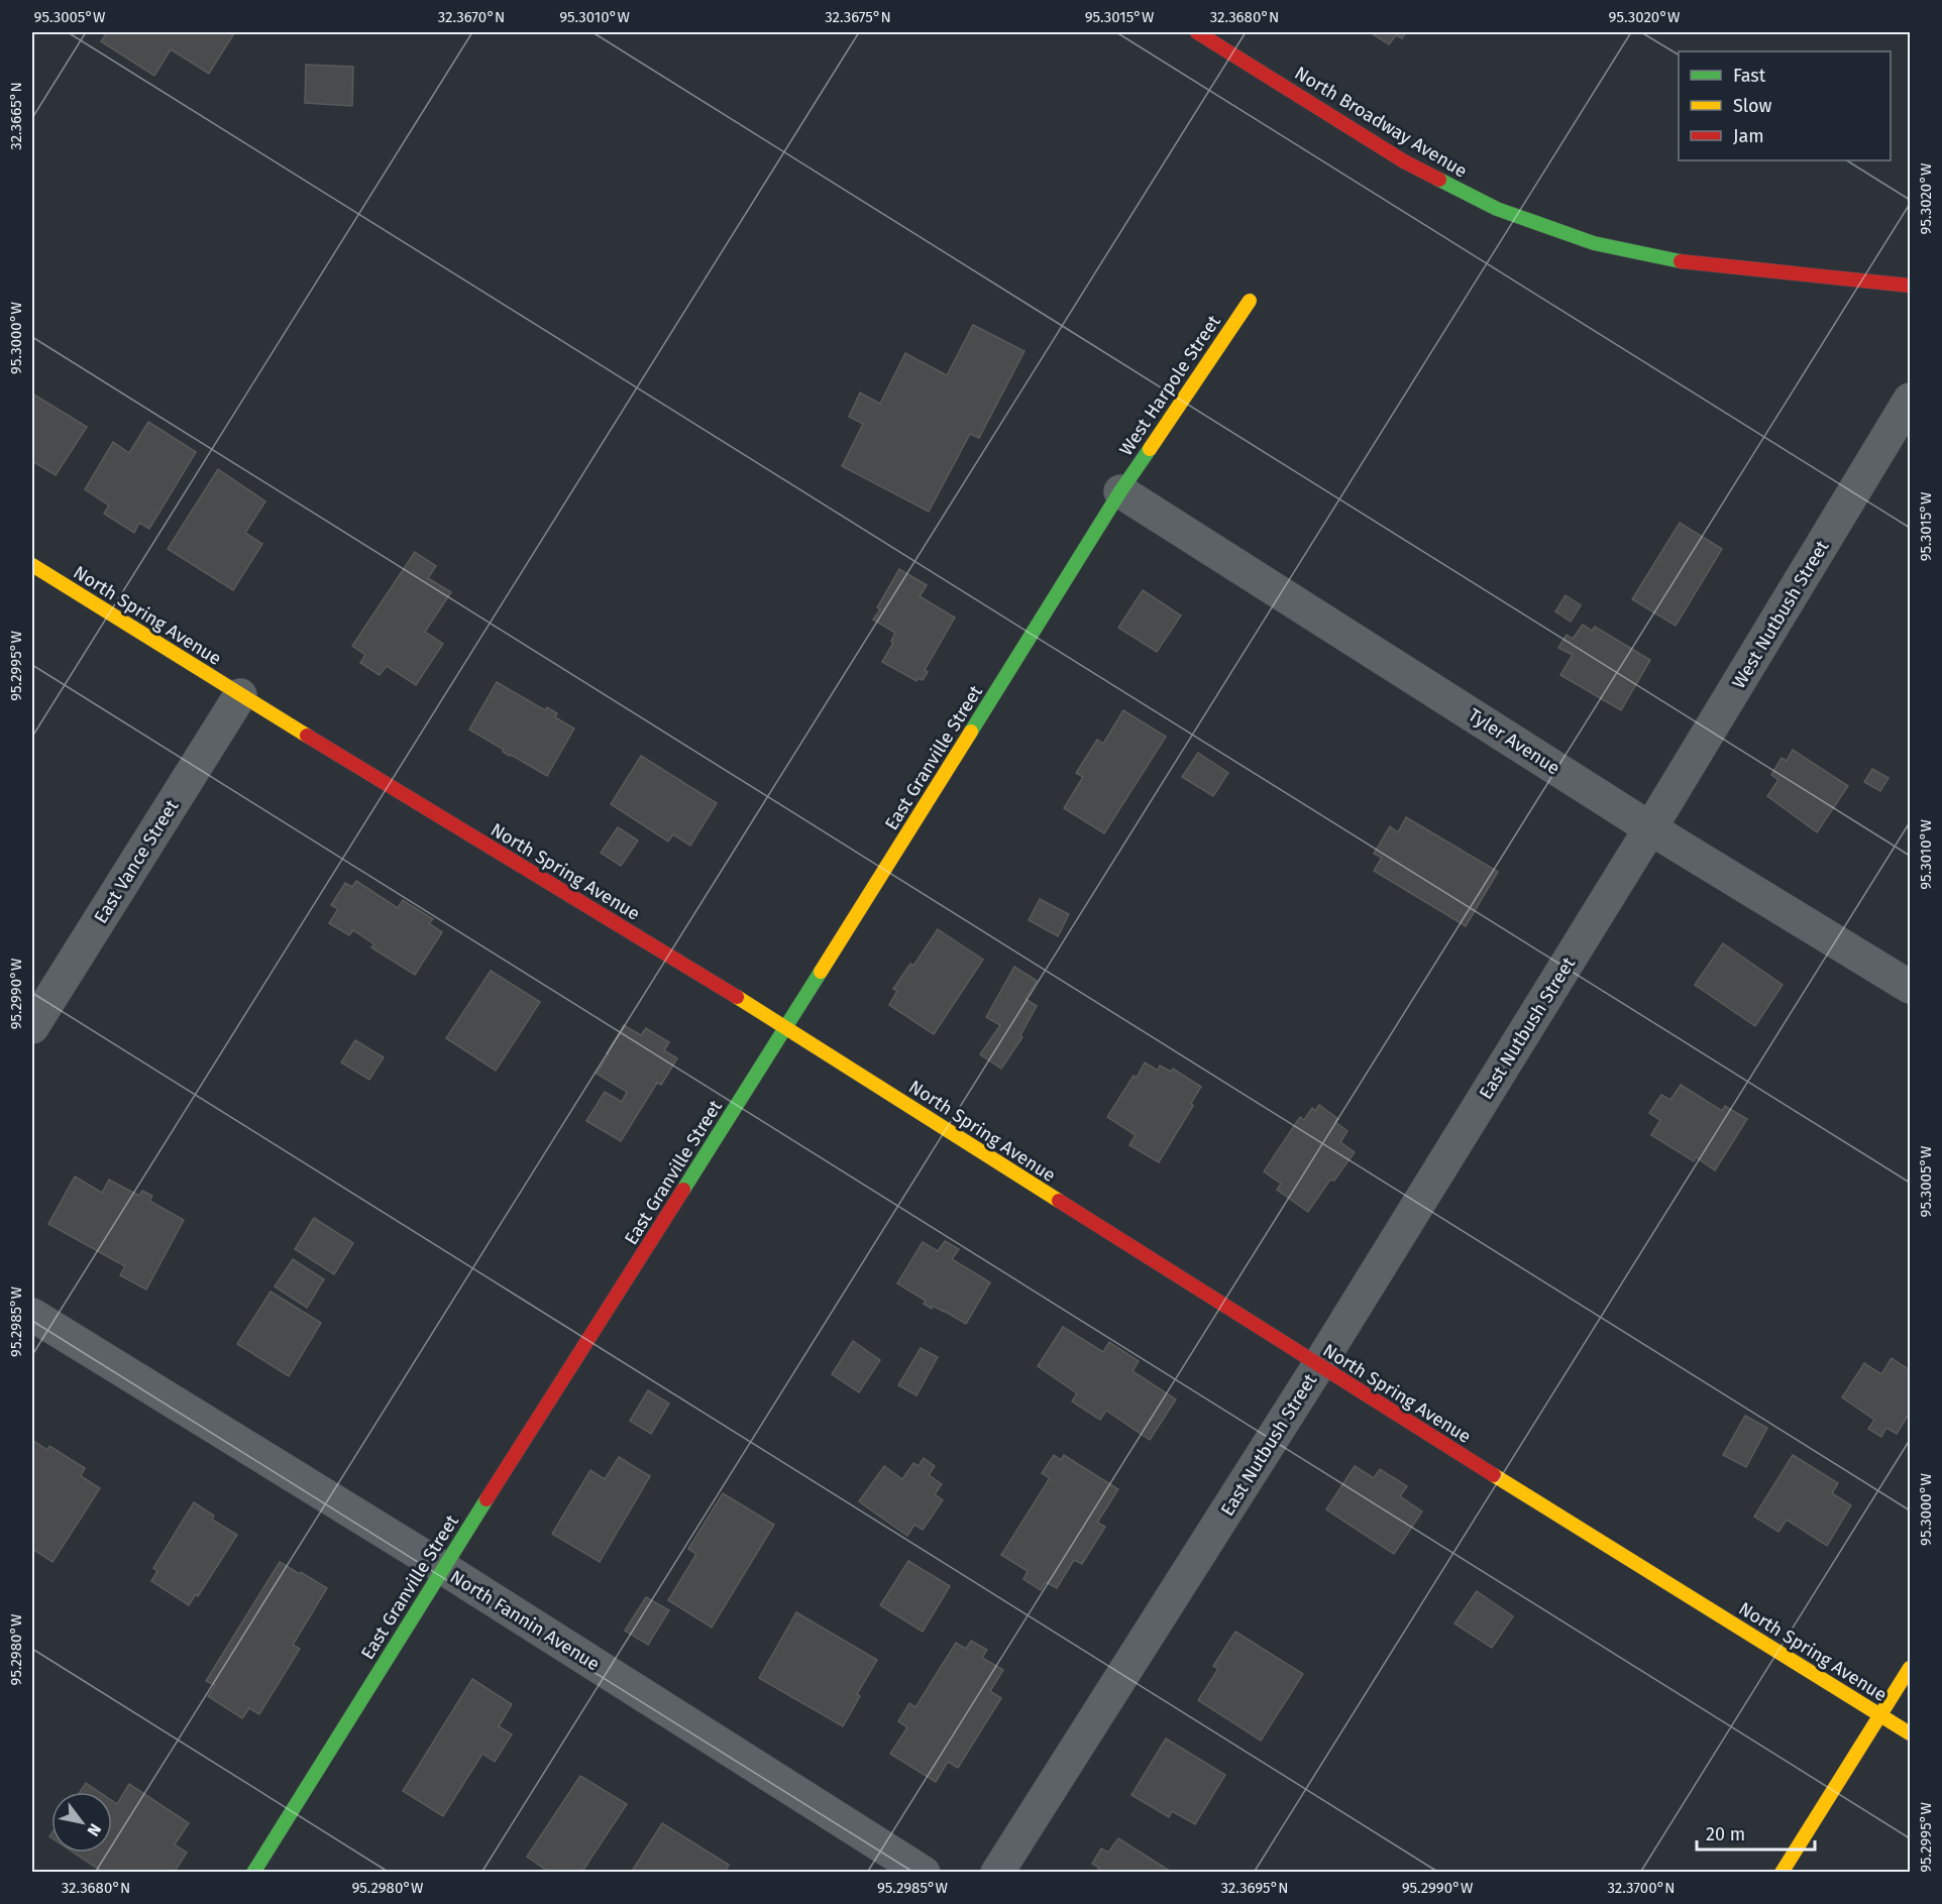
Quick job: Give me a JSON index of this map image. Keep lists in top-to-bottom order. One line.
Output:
{"streets":{"street":["North Broadway Avenue","West Harpole Street","West Nutbush Street","North Spring Avenue","Tyler Avenue","East Granville Street","East Vance Street","East Nutbush Street","North Fannin Avenue"]},"crossings":[["West Harpole Street","Tyler Avenue"],["West Harpole Street","East Granville Street"],["West Nutbush Street","Tyler Avenue"],["West Nutbush Street","East Nutbush Street"],["North Spring Avenue","East Granville Street"],["North Spring Avenue","East Vance Street"],["North Spring Avenue","East Nutbush Street"],["Tyler Avenue","East Granville Street"],["Tyler Avenue","East Nutbush Street"],["East Granville Street","North Fannin Avenue"]],"legend":["Fast","Slow","Jam"],"scale_bar":"20 m","north":"bottom right","coordinates":["95.3005°W","32.3670°N","95.3010°W","32.3675°N","95.3015°W","32.3680°N","95.3020°W","32.3665°N","95.3000°W","95.2995°W","95.2990°W","95.2985°W","95.2980°W","32.3695°N","32.3700°N"]}
